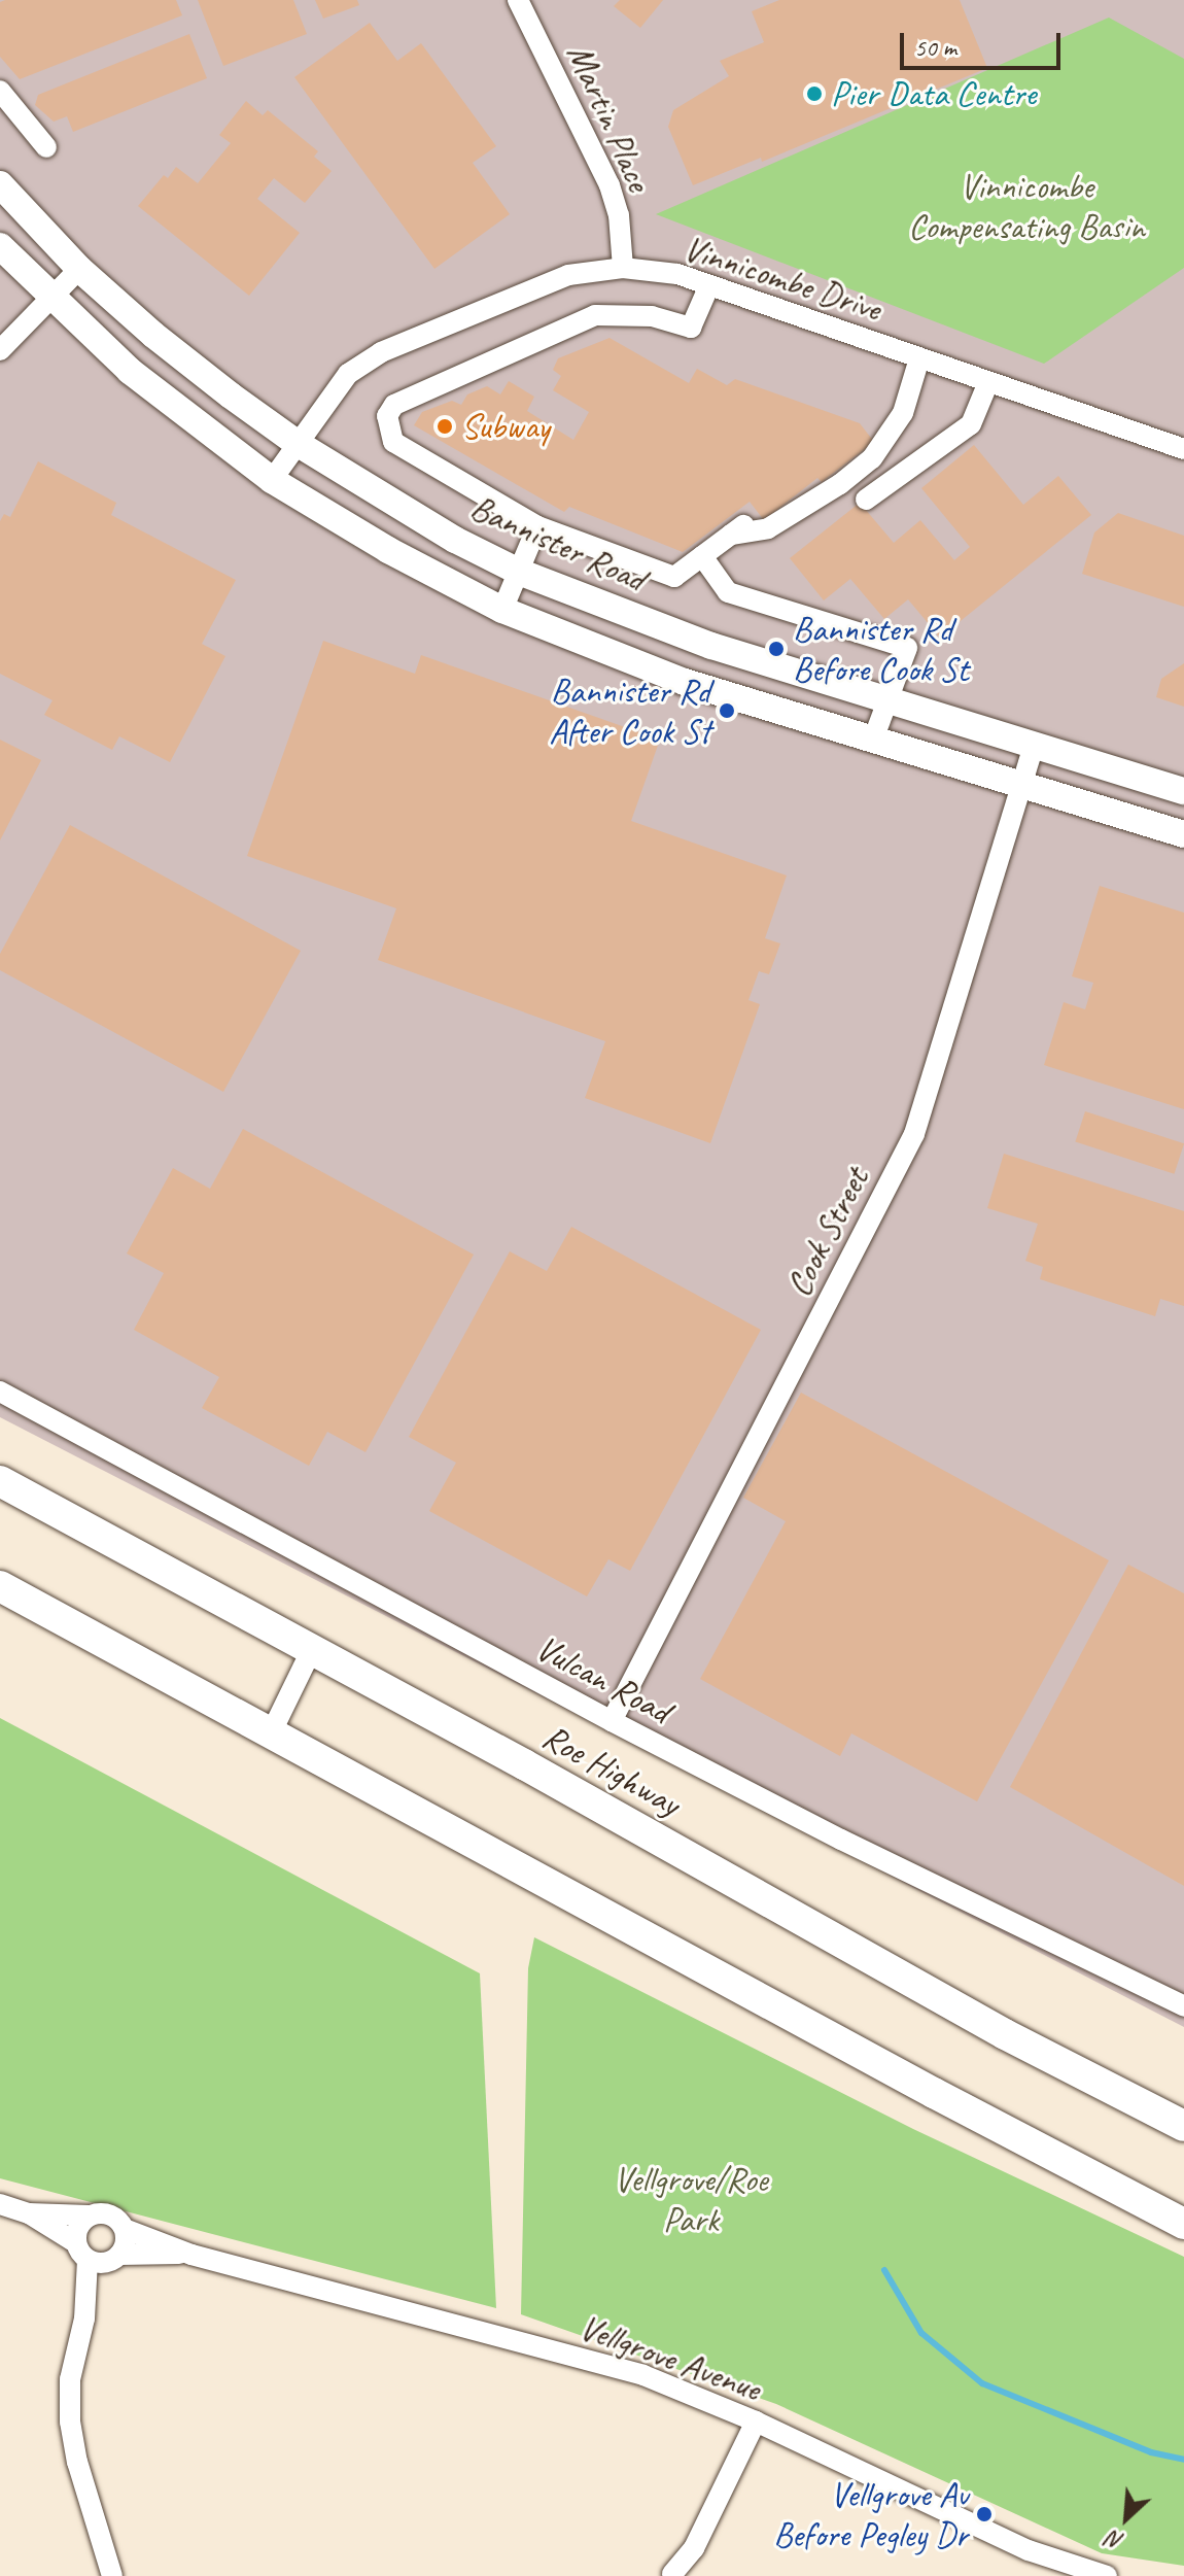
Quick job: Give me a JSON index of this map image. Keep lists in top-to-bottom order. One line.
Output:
{"streets":{"highway":["Roe Highway"],"main road":["Bannister Road"],"street":["Martin Place","Vinnicombe Drive","Cook Street","Vulcan Road","Vellgrove Avenue"]},"crossings":[["Martin Place","Vinnicombe Drive"],["Vinnicombe Drive","Bannister Road"],["Bannister Road","Cook Street"],["Cook Street","Vulcan Road"]],"parks":["Vinnicombe Compensating Basin","Vellgrove/Roe Park"],"places":["Pier Data Centre","Subway","Bannister Rd Before Cook St","Bannister Rd After Cook St","Vellgrove Av Before Pegley Dr"],"scale_bar":"50 m","north":"bottom left"}
